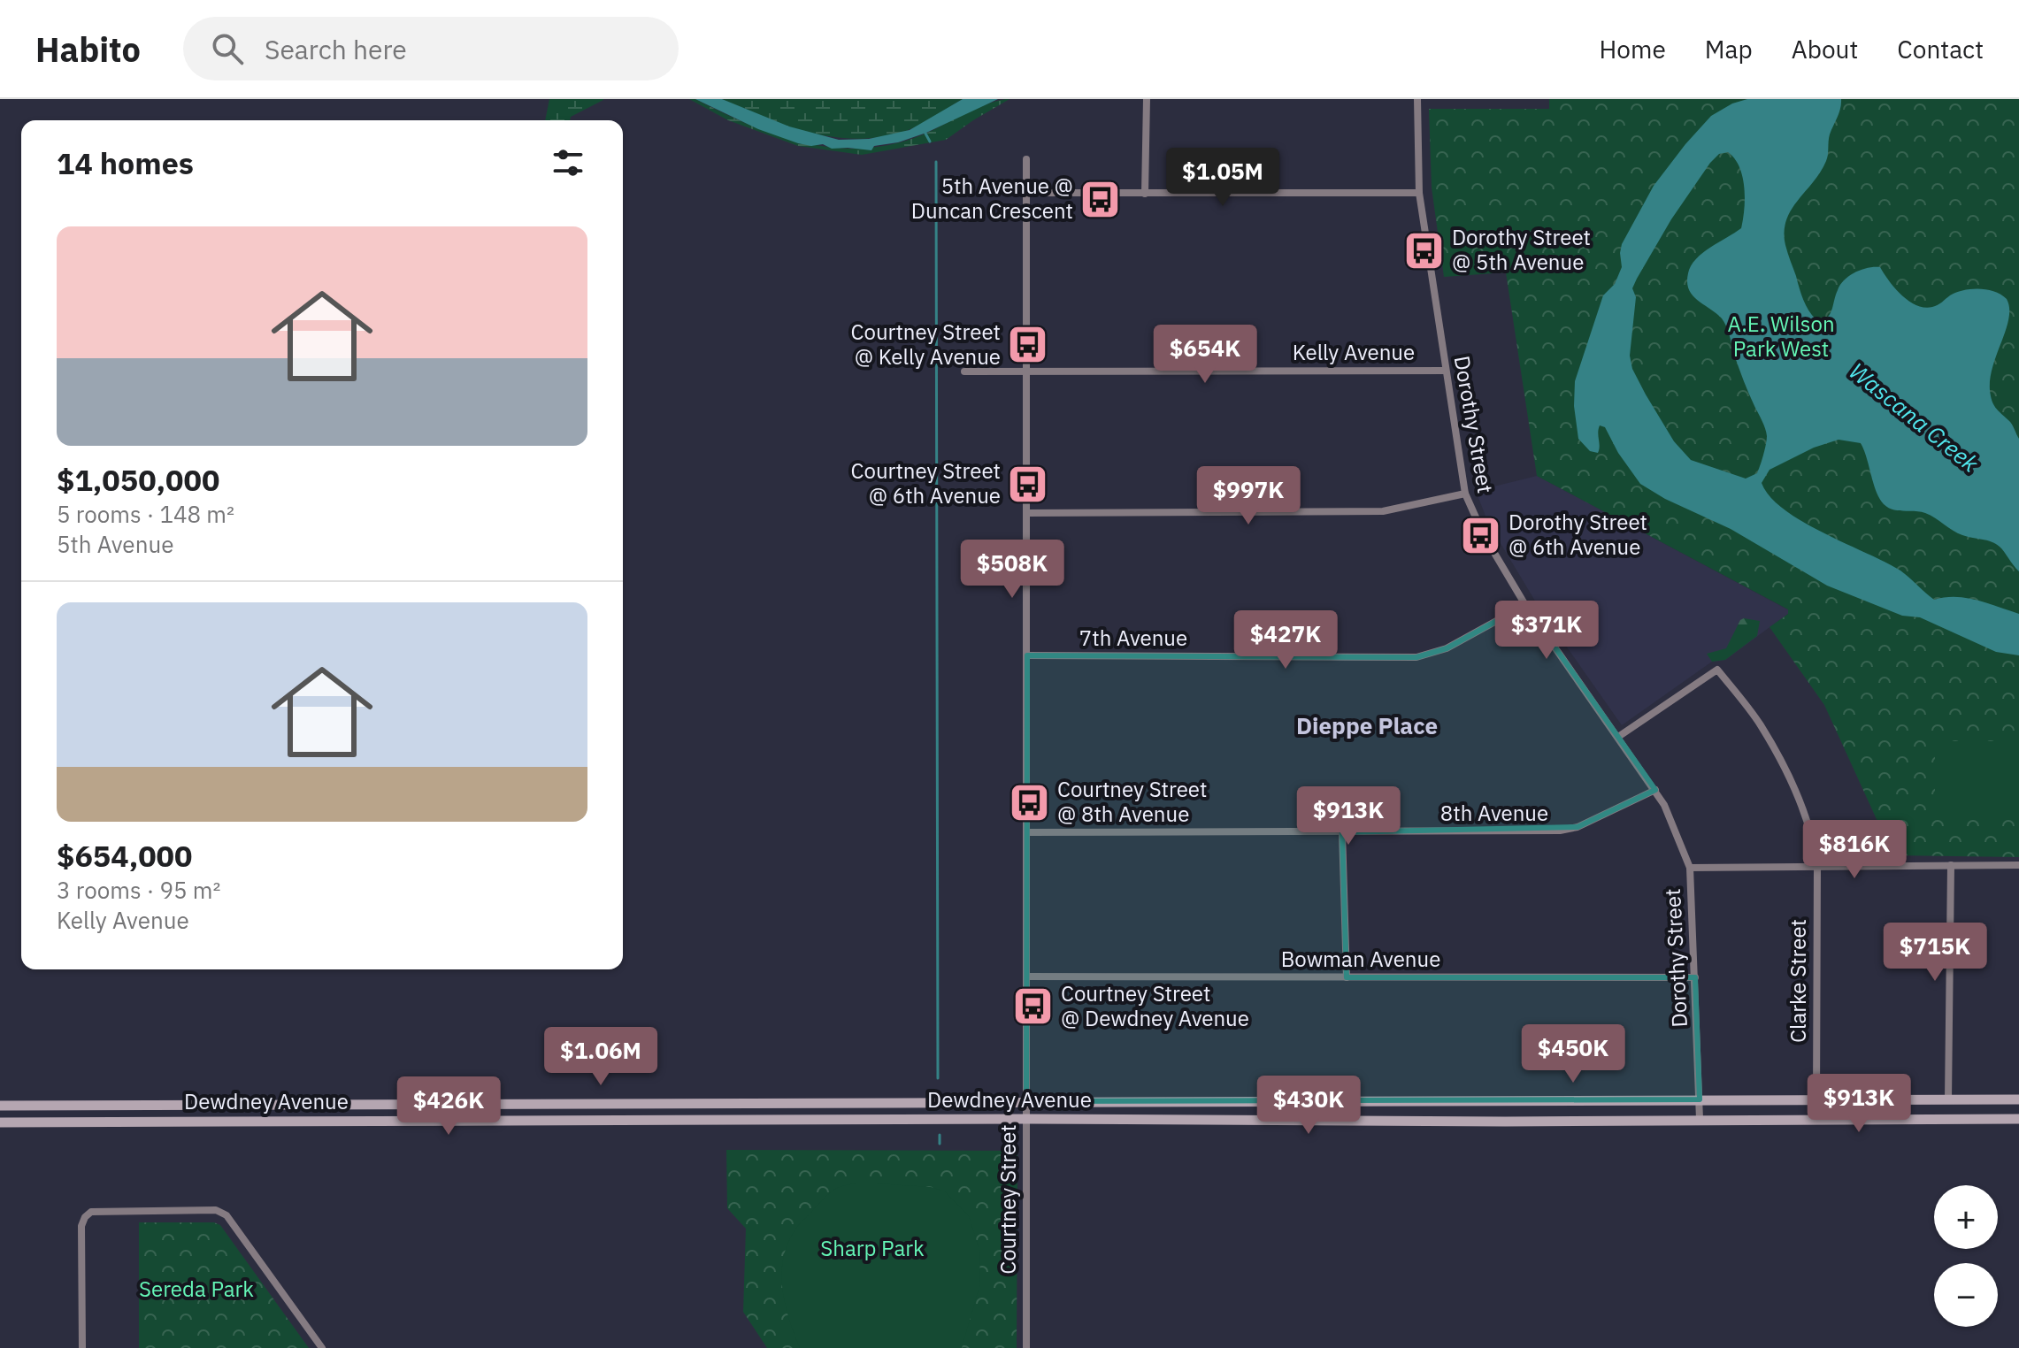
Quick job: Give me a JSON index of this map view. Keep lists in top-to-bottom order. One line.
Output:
{"streets":{"main road":["Dewdney Avenue"],"street":["Kelly Avenue","Dorothy Street","7th Avenue","8th Avenue","Bowman Avenue","Clarke Street","Courtney Street"]},"crossings":[["Kelly Avenue","Dorothy Street"],["Kelly Avenue","Courtney Street"],["Dorothy Street","7th Avenue"],["Dorothy Street","8th Avenue"],["Dorothy Street","Bowman Avenue"],["Dorothy Street","Clarke Street"],["Dorothy Street","Dewdney Avenue"],["7th Avenue","Courtney Street"],["8th Avenue","Courtney Street"],["Bowman Avenue","Courtney Street"],["Clarke Street","Dewdney Avenue"],["Dewdney Avenue","Courtney Street"]],"districts":["Dieppe Place"],"water":["Wascana Creek"],"parks":["A.E. Wilson Park West","Sharp Park","Sereda Park"],"places":{"bus stop":["5th Avenue @ Duncan Crescent","Dorothy Street @ 5th Avenue","Courtney Street @ Kelly Avenue","Courtney Street @ 6th Avenue","Dorothy Street @ 6th Avenue","Courtney Street @ 8th Avenue","Courtney Street @ Dewdney Avenue"]},"page":{"header":"Habito","search":"Search here","nav":["Home","Map","About","Contact"],"heading":"14 homes","price":["$1.05M","$654K","$997K","$508K","$371K","$427K","$913K","$816K","$715K","$450K","$1.06M","$913K","$430K","$426K"],"list":[{"name":"$1,050,000","note":"5 rooms · 148 m² · 5th Avenue"},{"name":"$654,000","note":"3 rooms · 95 m² · Kelly Avenue"}],"map_buttons":["+","−"]}}
